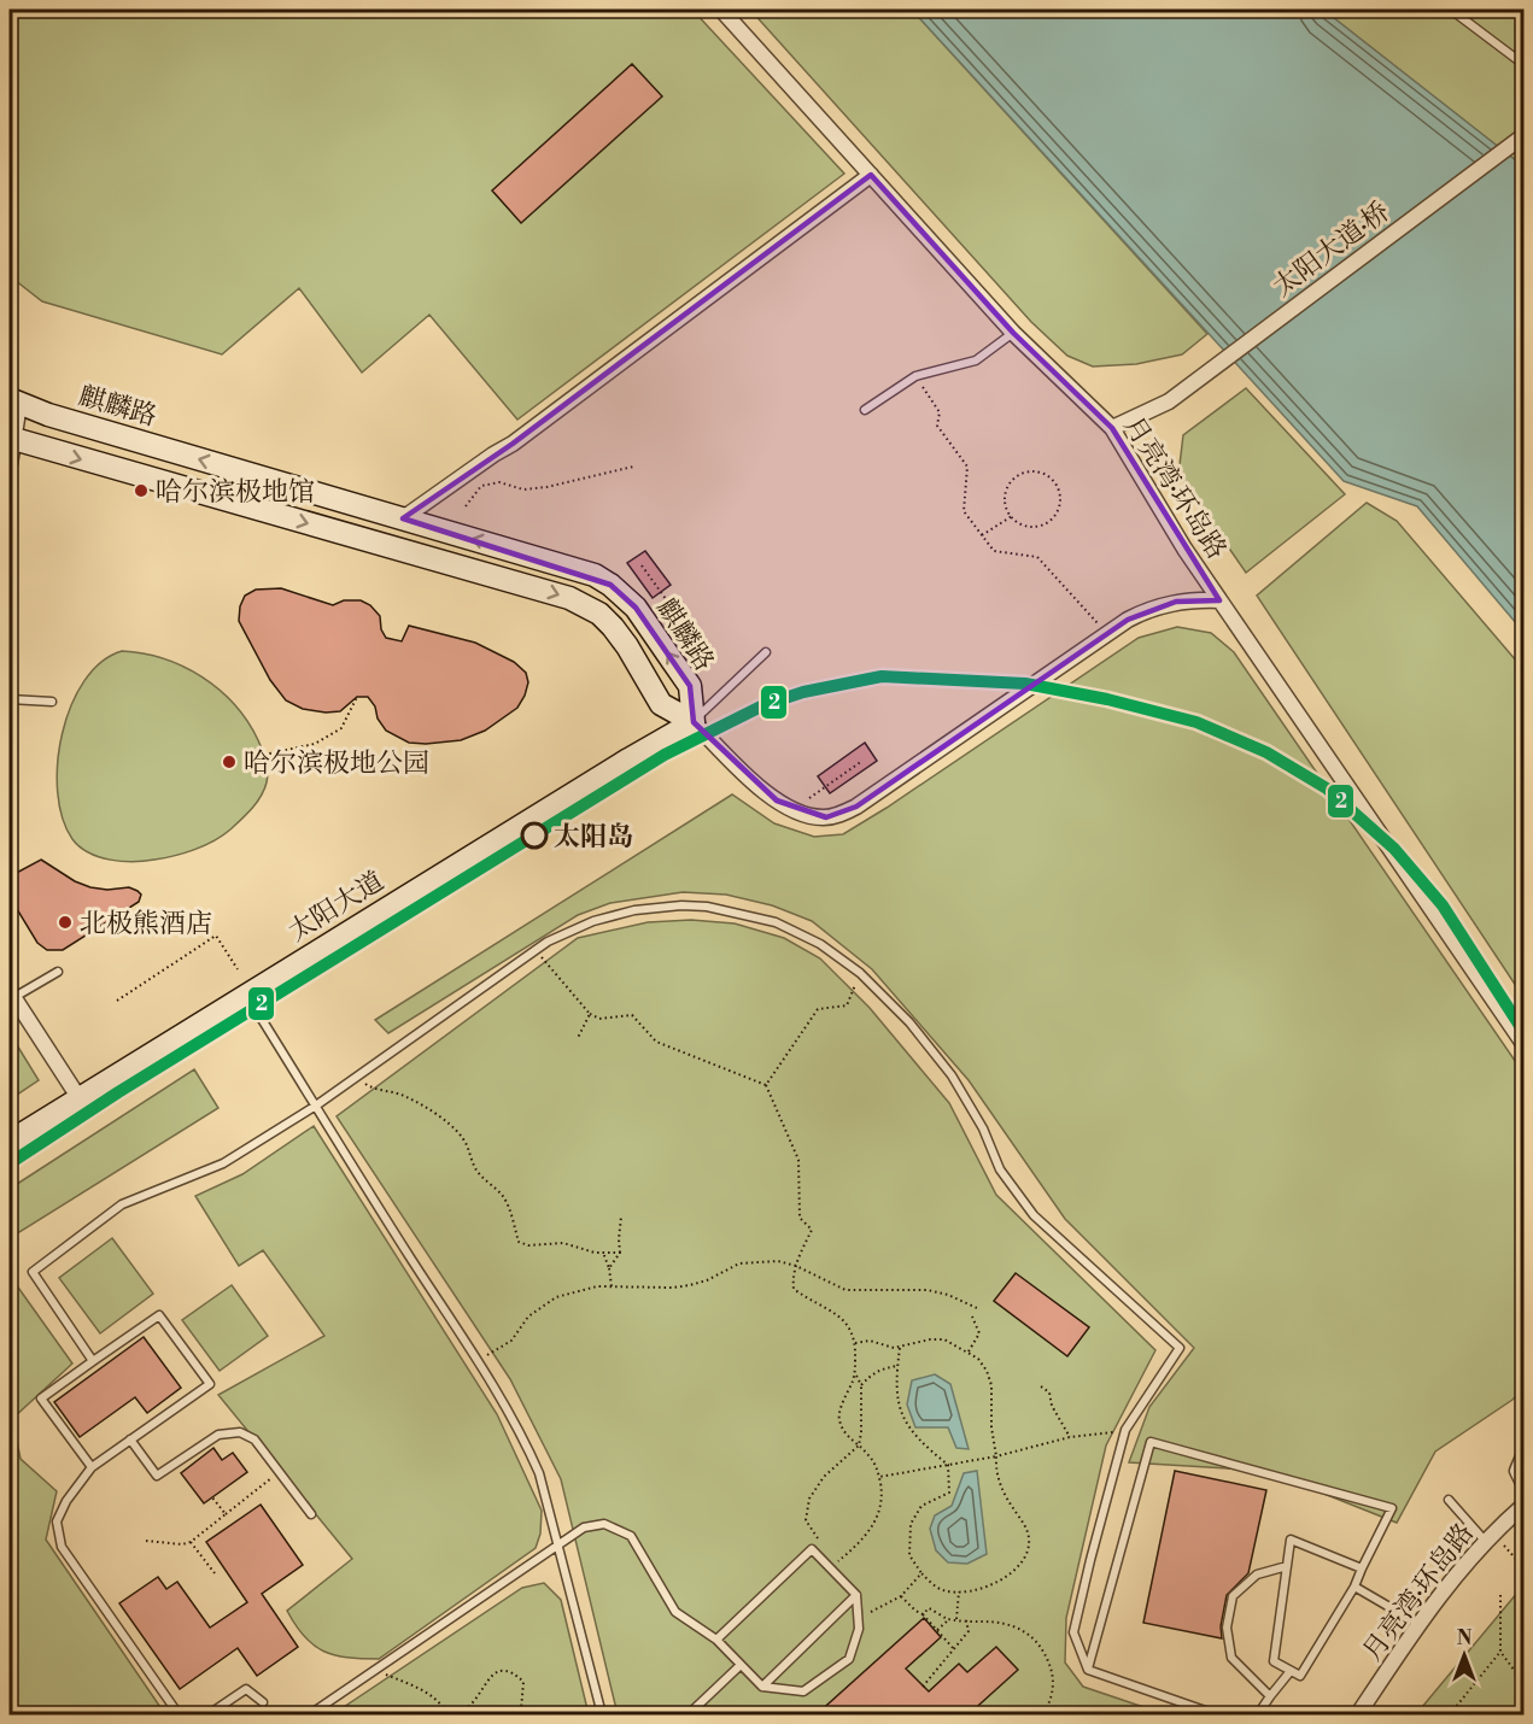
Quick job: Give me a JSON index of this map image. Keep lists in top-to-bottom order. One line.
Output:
{"streets":{"main road":["麒麟路","太阳大道"],"street":["太阳大道·桥","月亮湾·环岛路"]},"crossings":[["太阳大道·桥","月亮湾·环岛路"],["麒麟路","太阳大道"]],"places":["哈尔滨极地馆","哈尔滨极地公园","太阳岛","北极熊酒店"],"lines":["transit line 2"],"north":"top"}
